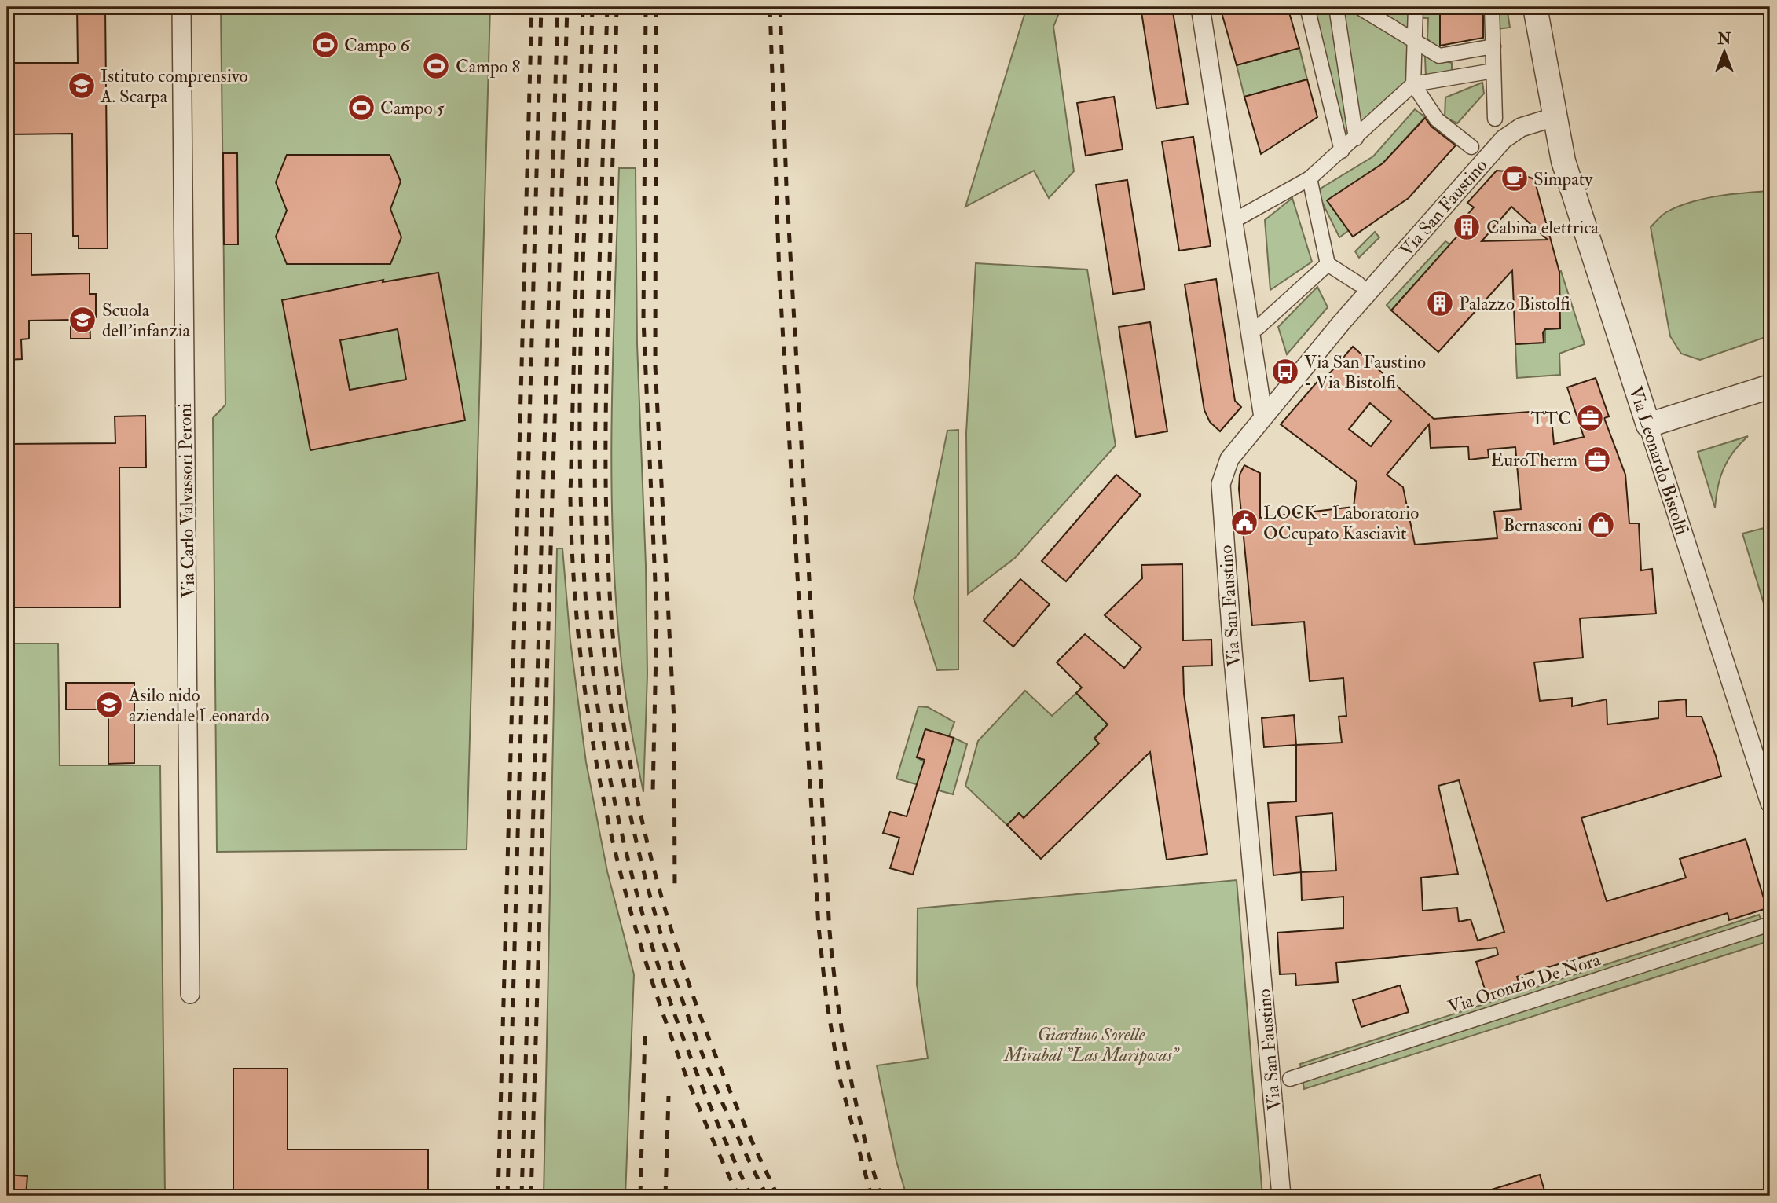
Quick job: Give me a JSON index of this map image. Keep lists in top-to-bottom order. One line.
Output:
{"streets":{"street":["Via San Faustino","Via Leonardo Bistolfi","Via Carlo Valvassori Peroni","Via Oronzio De Nora"]},"crossings":[["Via San Faustino","Via Leonardo Bistolfi"]],"parks":["Giardino Sorelle Mirabal \"Las Mariposas\""],"places":{"sports":["Campo 6","Campo 8","Campo 5"],"school or university":["Istituto comprensivo A. Scarpa","Scuola dell'infanzia","Asilo nido aziendale Leonardo"],"cafe":["Simpaty"],"building":["Cabina elettrica","Palazzo Bistolfi"],"bus stop":["Via San Faustino - Via Bistolfi"],"office":["TTC","EuroTherm"],"public building":["LOCK - Laboratorio OCcupato Kasciavìt"],"shop":["Bernasconi"]},"north":"top"}
